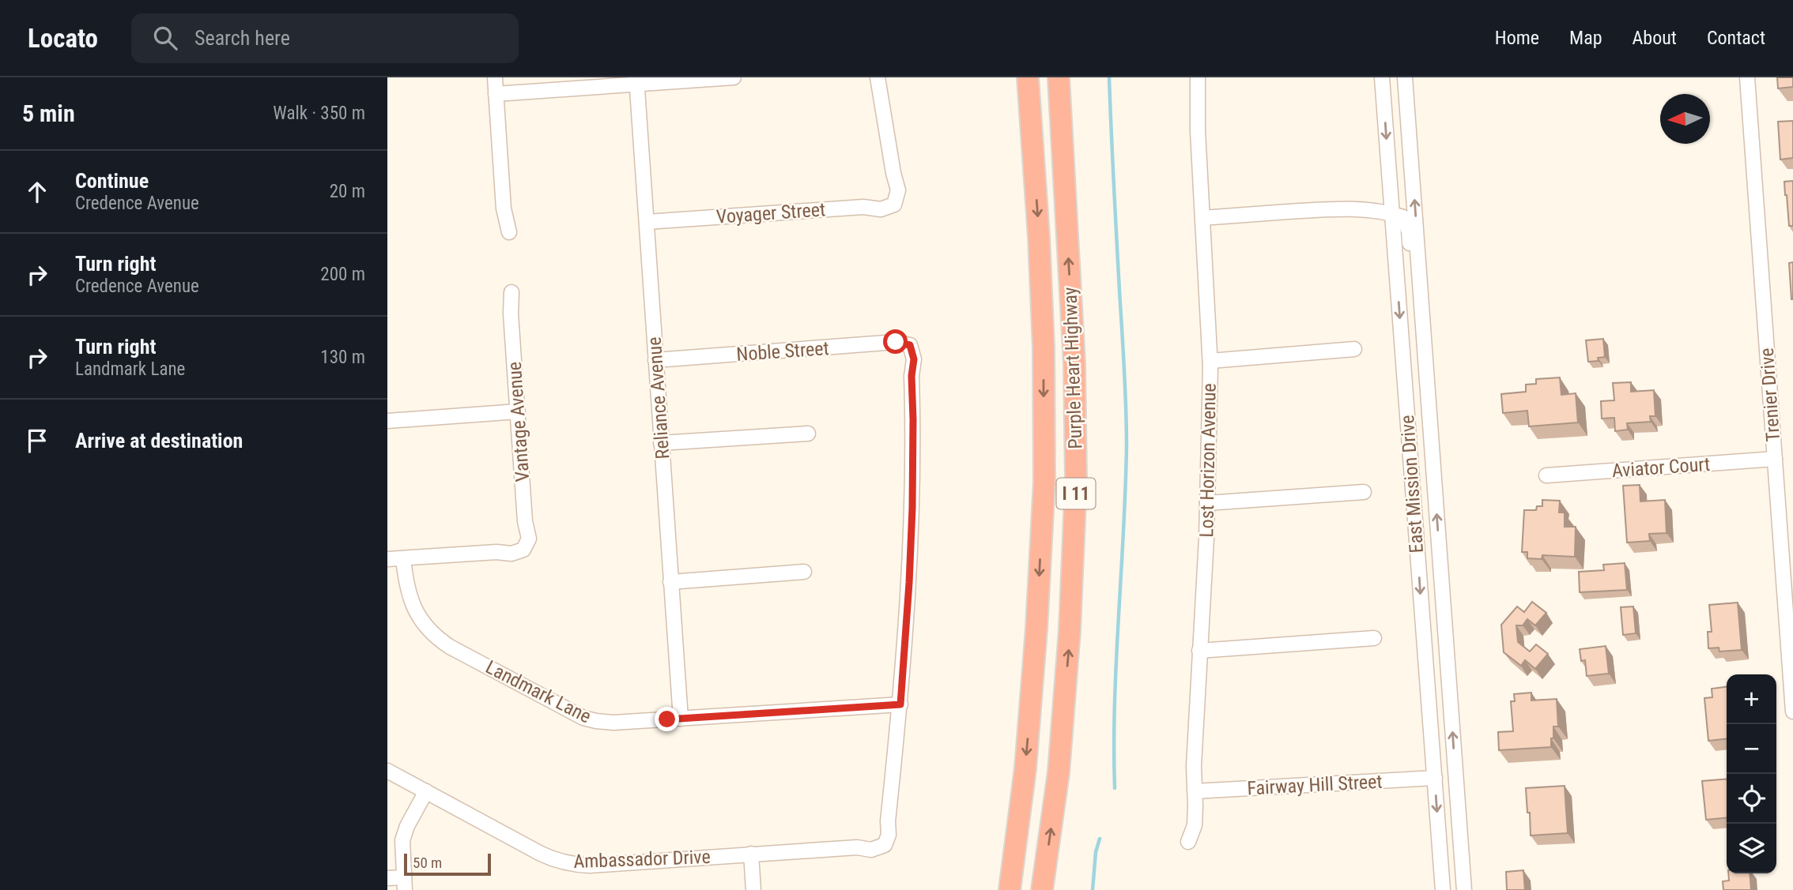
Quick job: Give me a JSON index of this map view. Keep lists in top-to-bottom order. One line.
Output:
{"streets":{"highway":["Purple Heart Highway","I 11"],"street":["Voyager Street","Noble Street","Trenier Drive","Reliance Avenue","Vantage Avenue","Lost Horizon Avenue","Aviator Court","East Mission Drive","Landmark Lane","Fairway Hill Street","Ambassador Drive"]},"crossings":[["Voyager Street","Reliance Avenue"],["Noble Street","Reliance Avenue"],["Noble Street","Landmark Lane"],["Noble Street","Ambassador Drive"],["Trenier Drive","Aviator Court"],["Reliance Avenue","Landmark Lane"],["Vantage Avenue","Landmark Lane"],["Lost Horizon Avenue","Fairway Hill Street"],["East Mission Drive","Fairway Hill Street"],["Landmark Lane","Ambassador Drive"]],"scale_bar":"50 m","north":"left","page":{"header":"Locato","search":"Search here","nav":["Home","Map","About","Contact"],"heading":["5 min","Walk · 350 m"],"list":[["Continue","Credence Avenue","20 m"],["Turn right","Credence Avenue","200 m"],["Turn right","Landmark Lane","130 m"],"Arrive at destination"],"map_buttons":["+","−"],"scale":"50 m"}}
